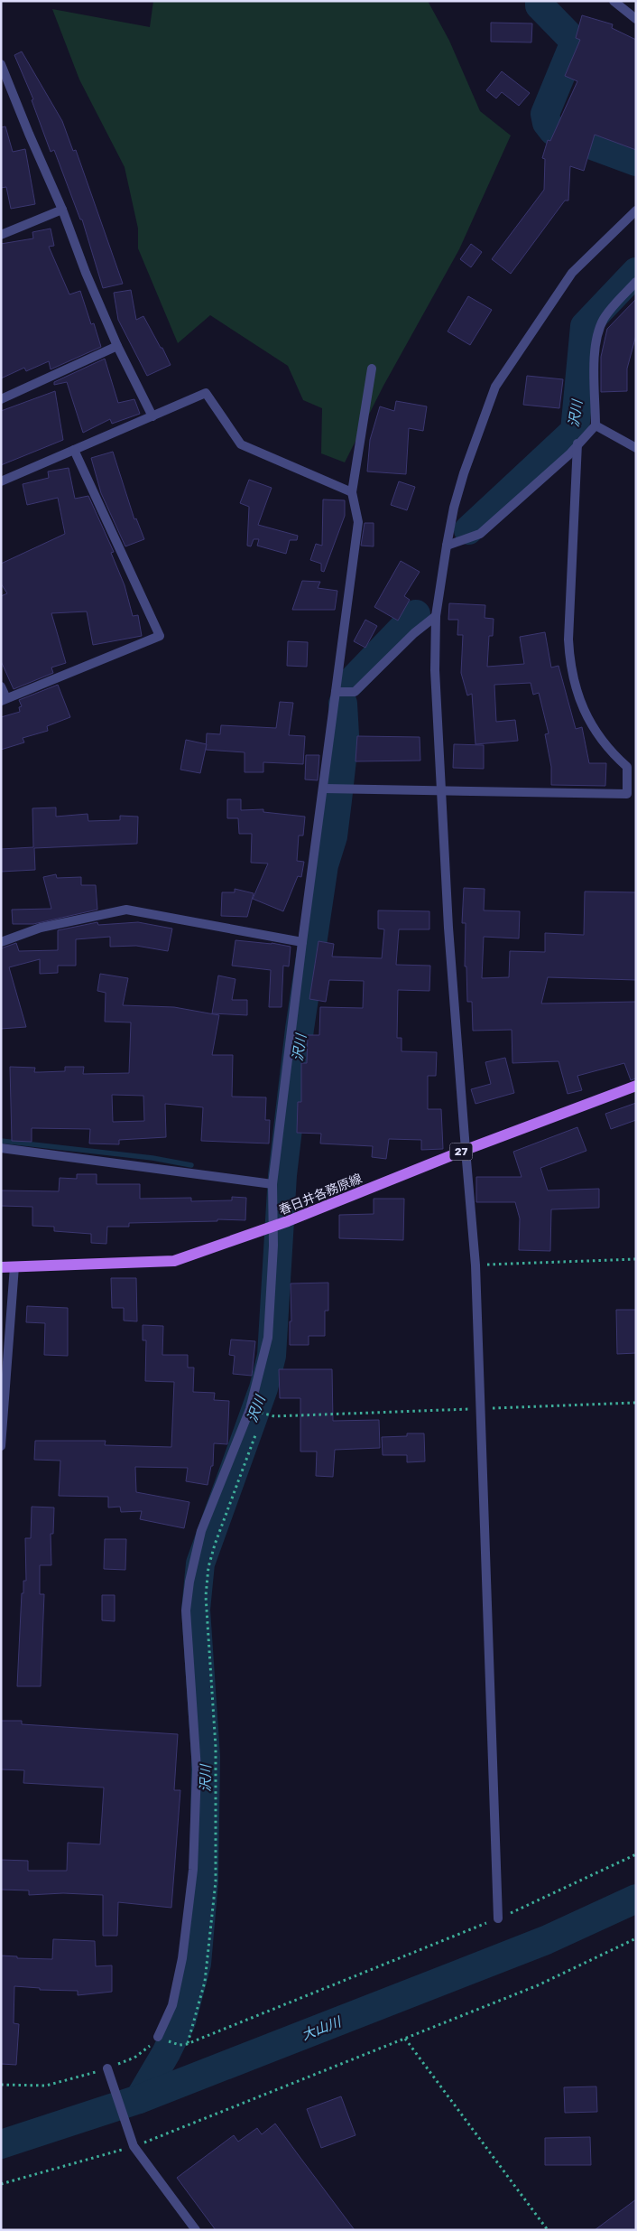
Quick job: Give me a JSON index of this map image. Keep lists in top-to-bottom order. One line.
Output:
{"streets":{"main road":["27","春日井各務原線"]},"water":["沢川","大山川"]}
